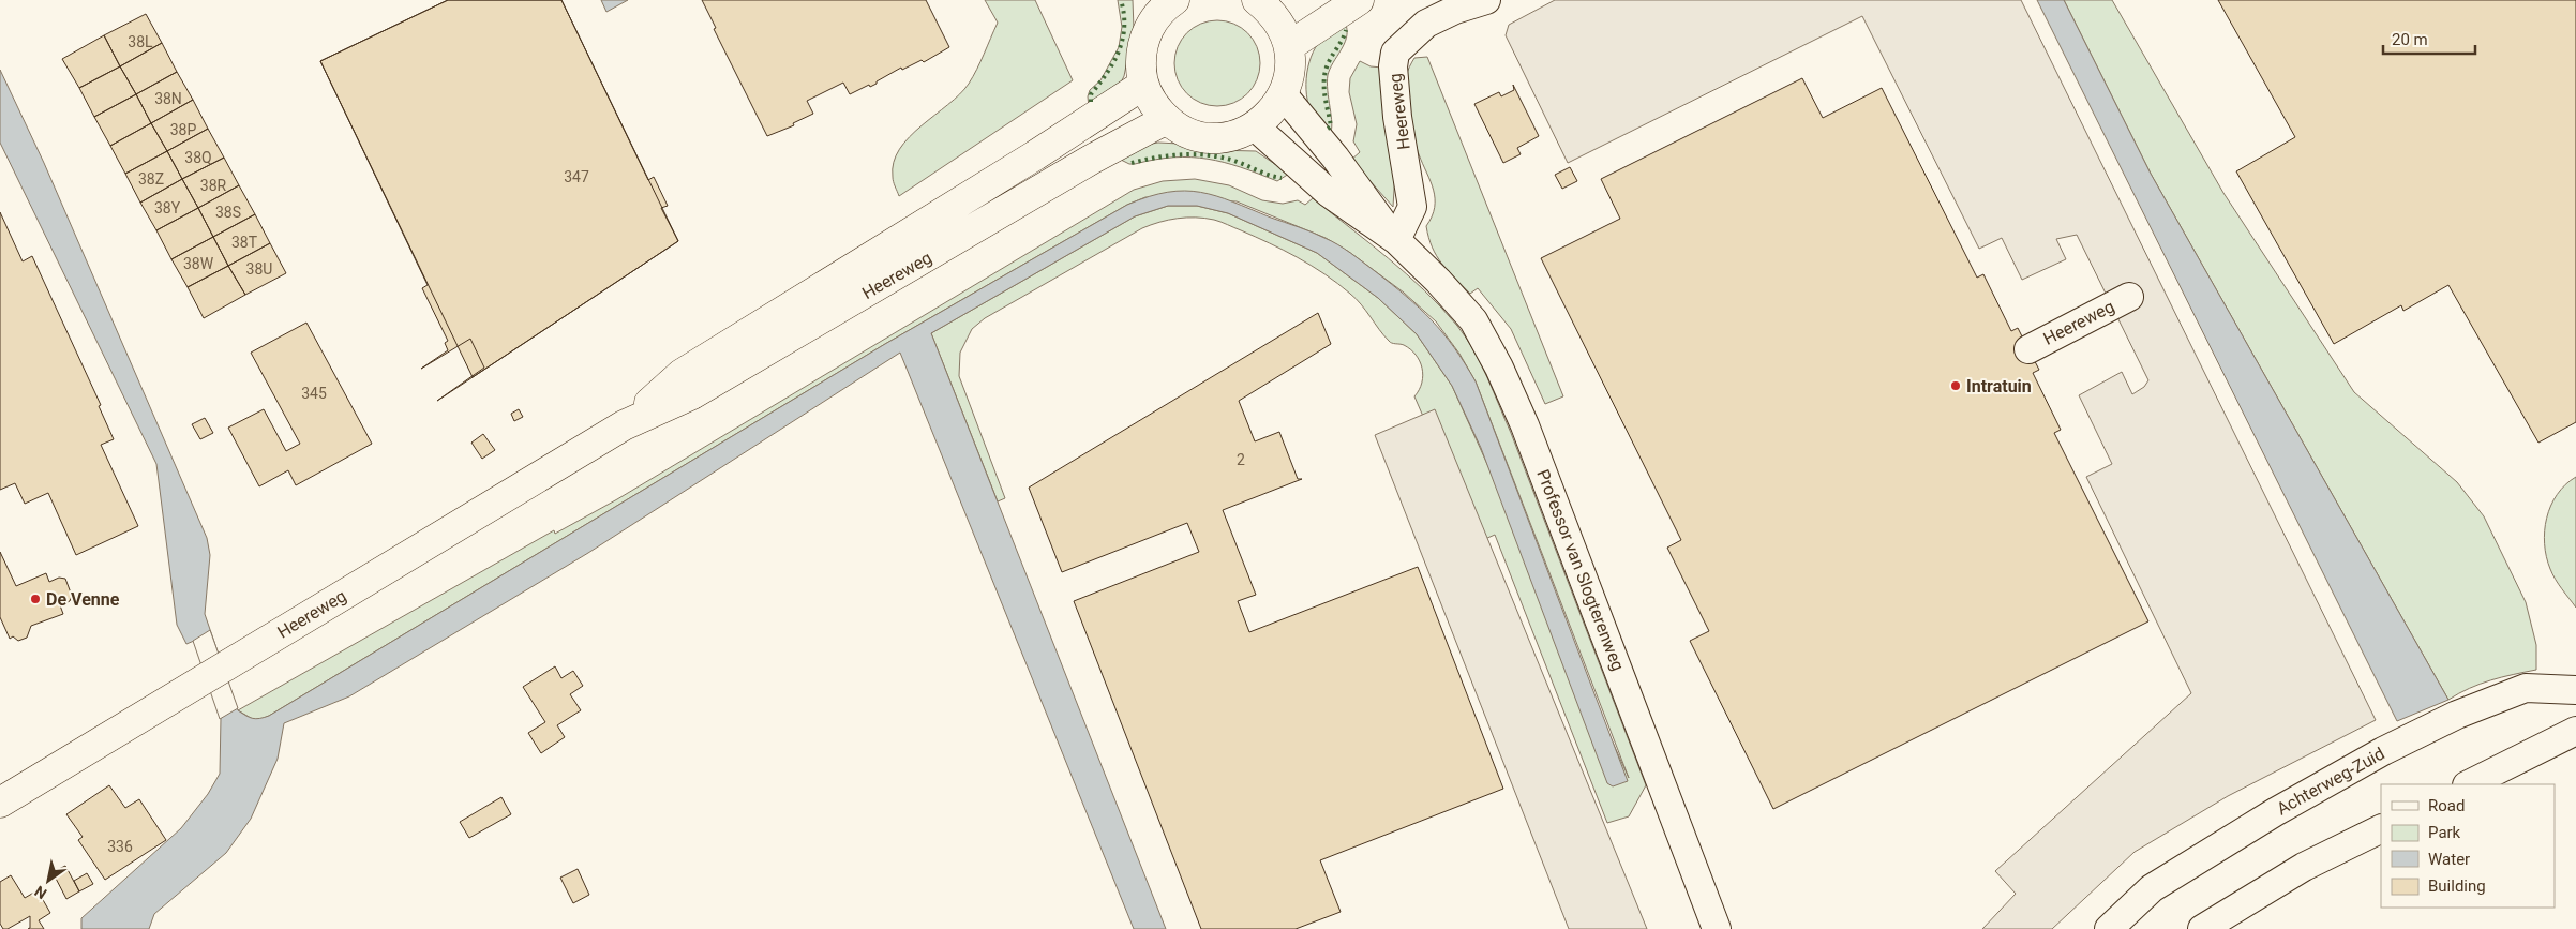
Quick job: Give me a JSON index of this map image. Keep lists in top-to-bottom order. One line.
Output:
{"streets":{"main road":["Heereweg"],"street":["Professor van Slogterenweg","Achterweg-Zuid"]},"crossings":[["Heereweg","Professor van Slogterenweg"]],"places":["Intratuin","De Venne"],"house_numbers":["38L","38N","38P","38Q","347","38Z","38R","38Y","38S","38T","38W","38U","345","2","336"],"legend":["Road","Park","Water","Building"],"scale_bar":"20 m","north":"bottom left"}
